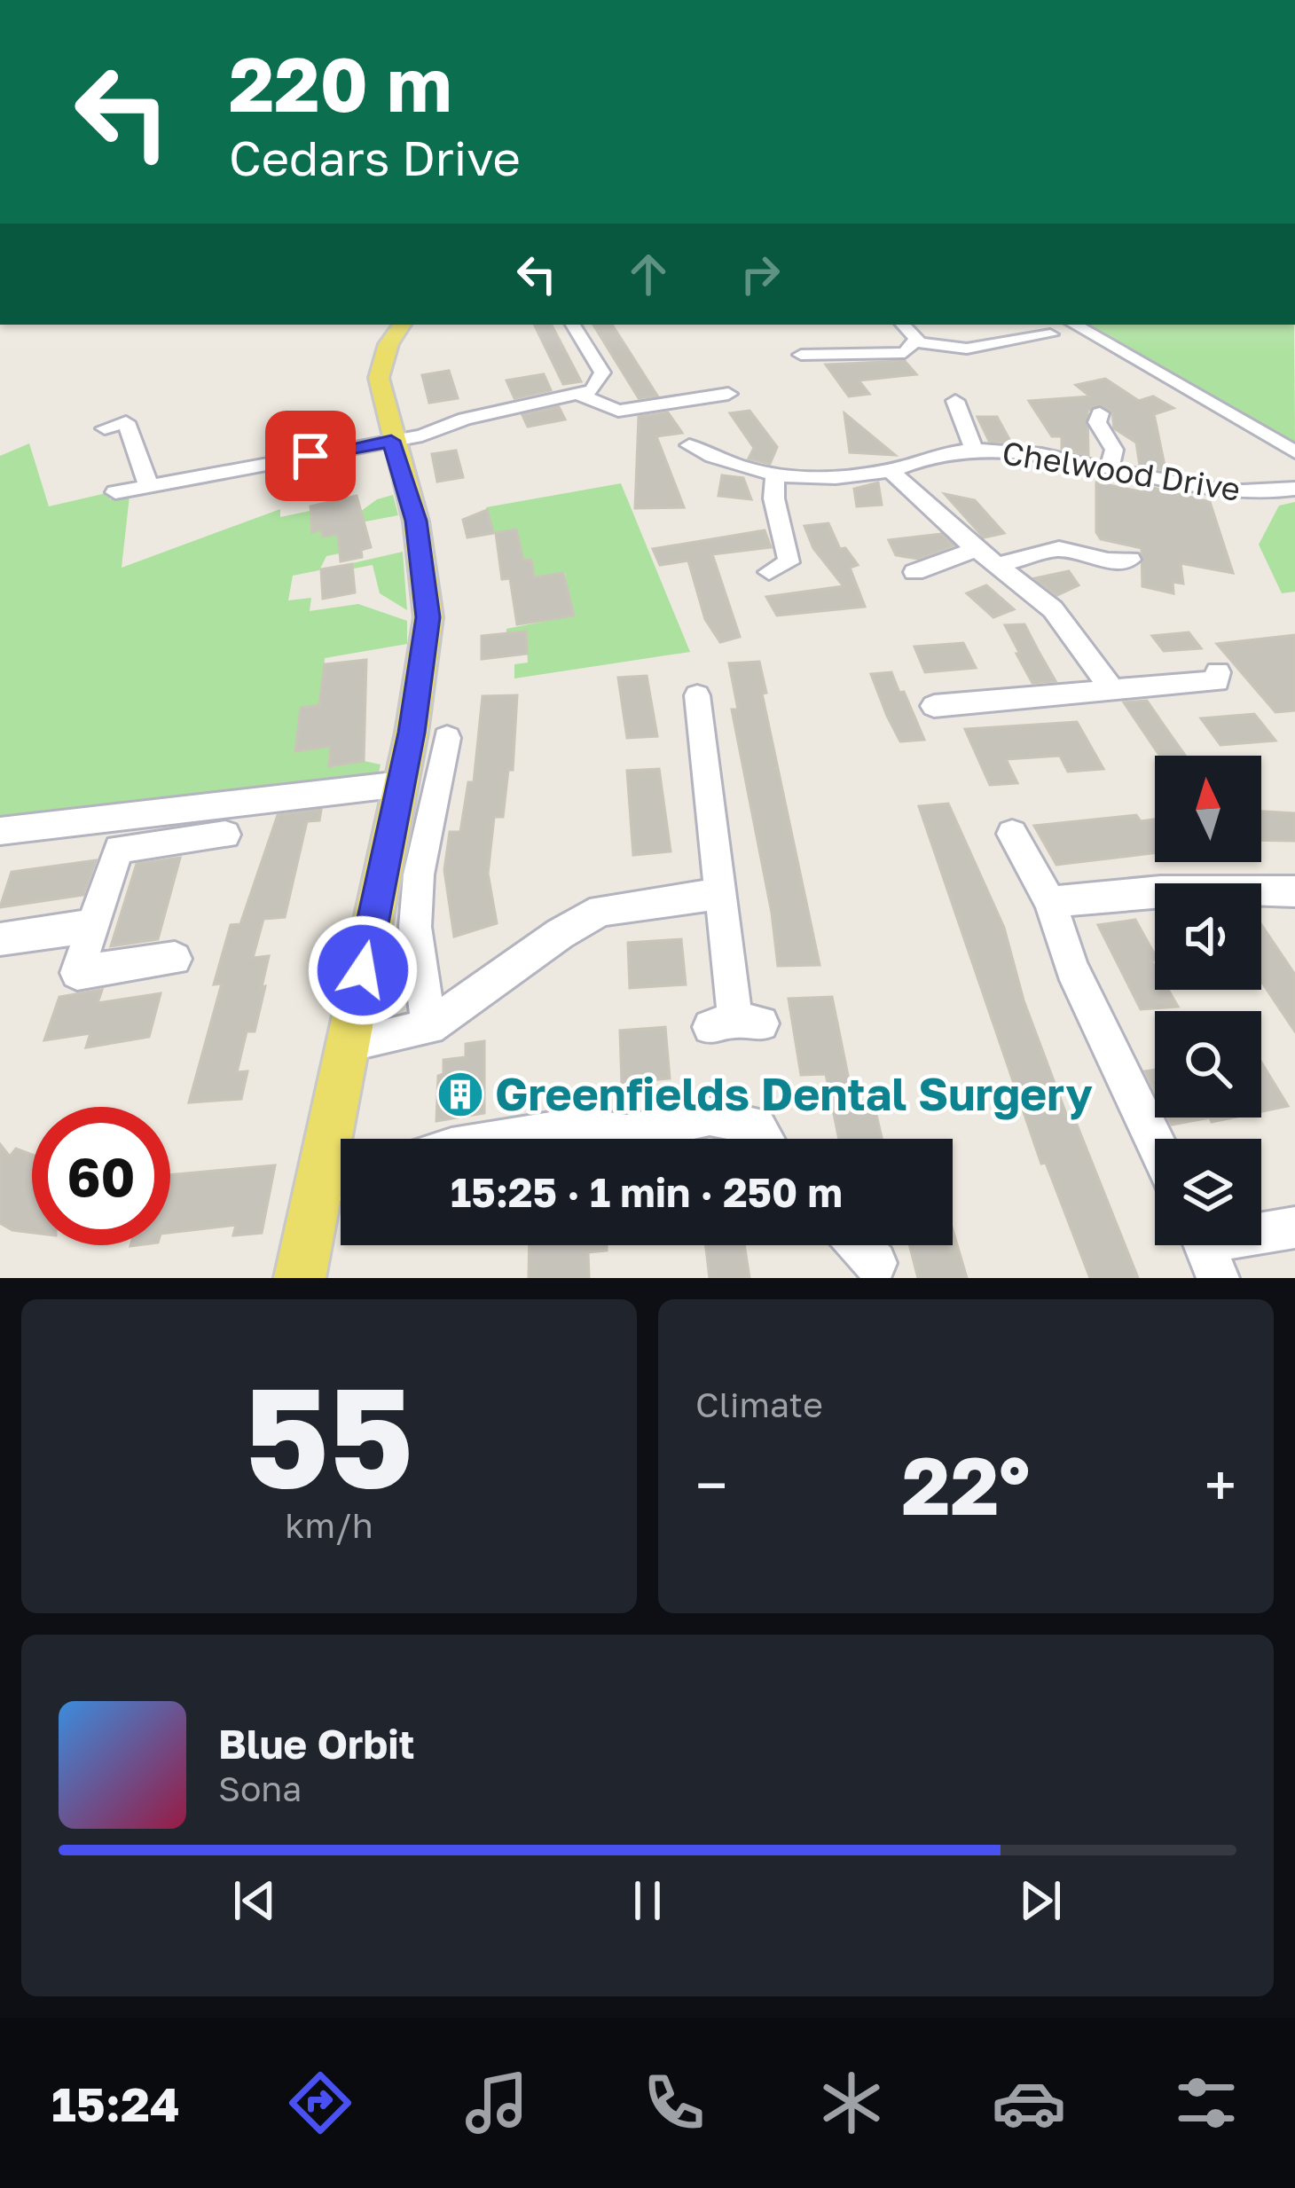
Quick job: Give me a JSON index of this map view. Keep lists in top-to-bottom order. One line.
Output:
{"streets":{"street":["Chelwood Drive"]},"places":{"building":["Greenfields Dental Surgery"]},"north":"top","page":{"turn":["220 m","Cedars Drive"],"limit":"60","trip":"15:25 · 1 min · 250 m","tile":[["55","km/h"],"Climate"],"heat":["−","22°","+"],"song":["Blue Orbit","Sona"],"tabs":"15:24"}}
